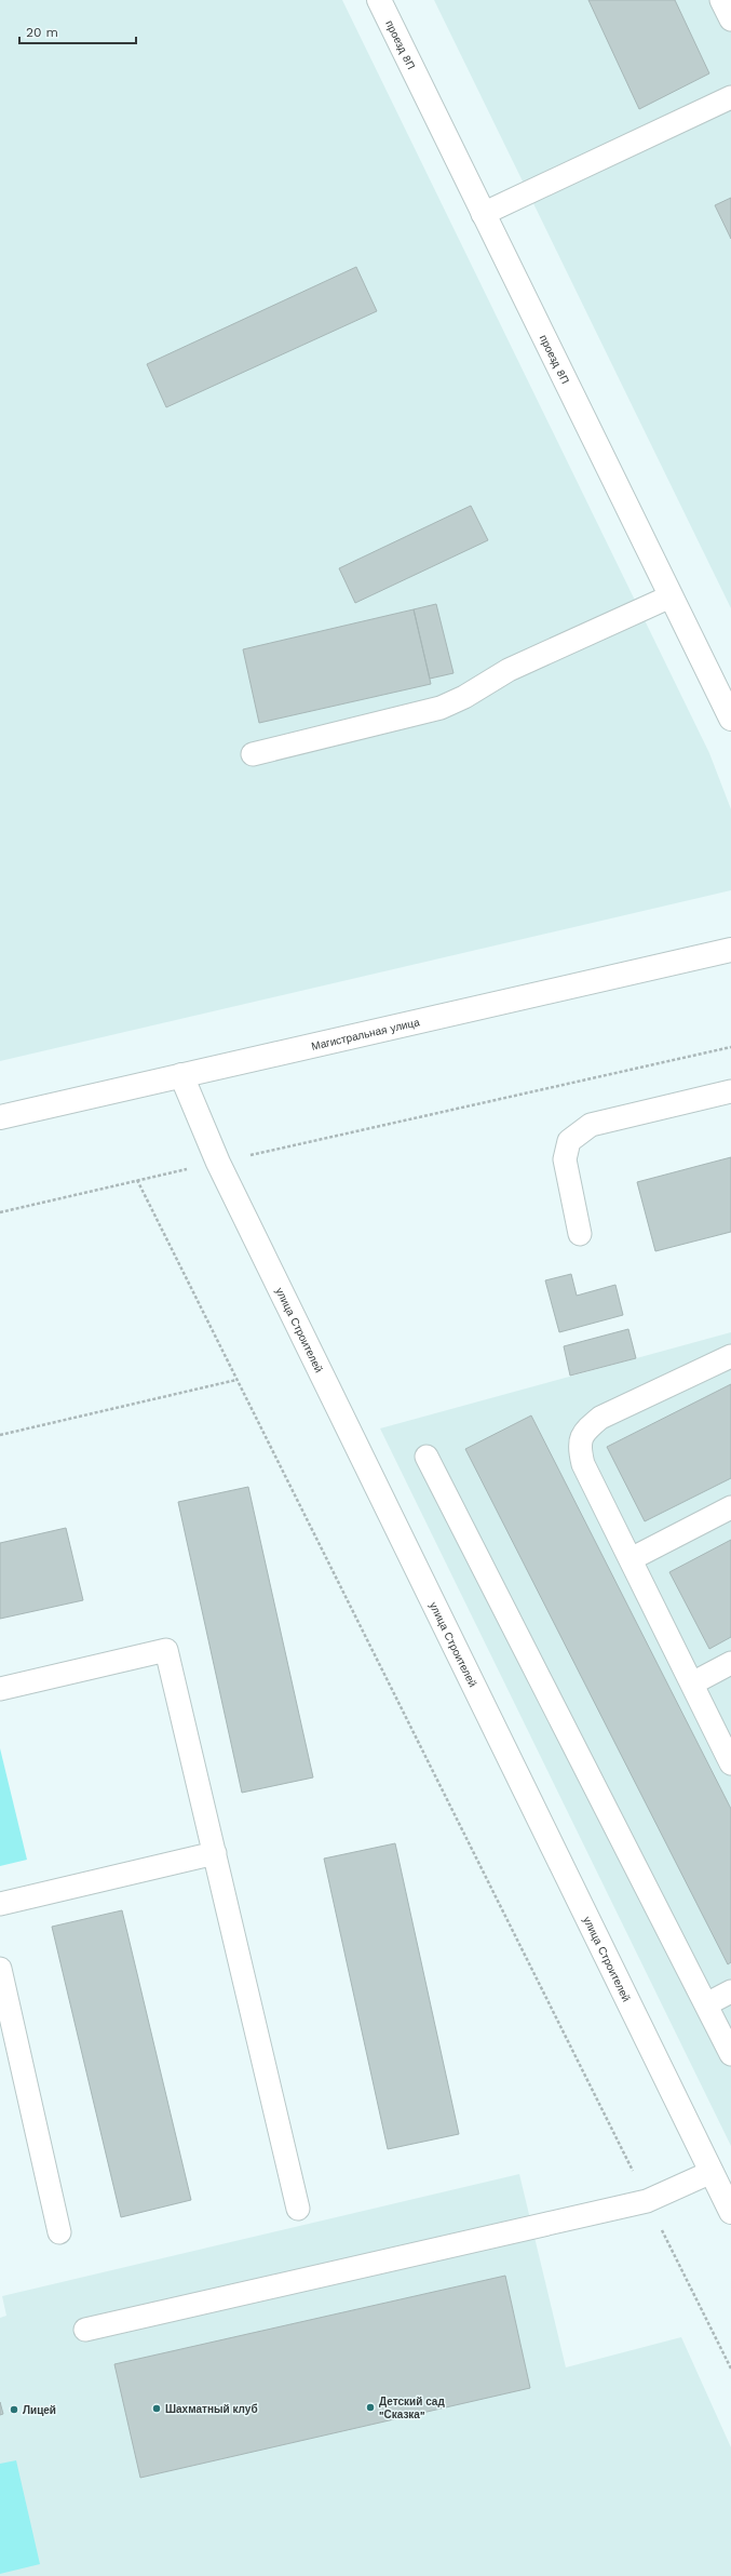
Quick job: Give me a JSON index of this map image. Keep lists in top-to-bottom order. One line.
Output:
{"streets":{"street":["проезд 8П","Магистральная улица","улица Строителей"]},"crossings":[["Магистральная улица","улица Строителей"]],"places":["Детский сад \"Сказка\"","Шахматный клуб","Лицей"],"scale_bar":"20 m"}
